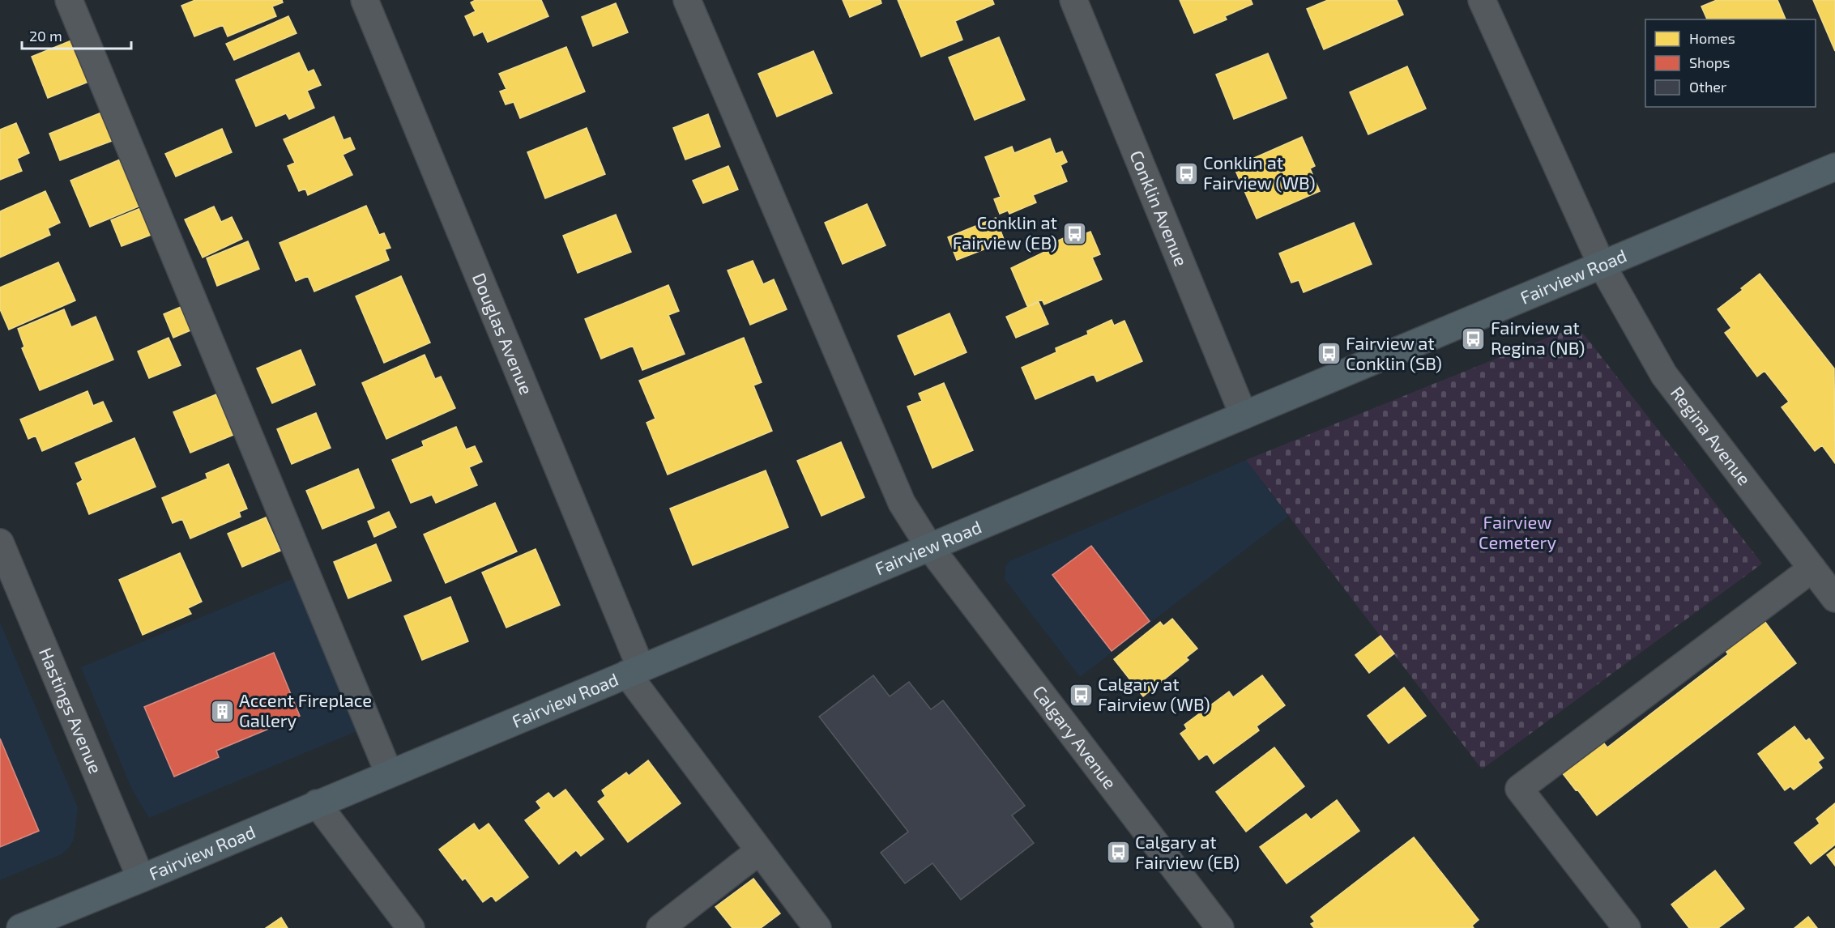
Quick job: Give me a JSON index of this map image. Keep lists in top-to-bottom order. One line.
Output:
{"streets":{"main road":["Fairview Road"],"street":["Conklin Avenue","Douglas Avenue","Regina Avenue","Hastings Avenue","Calgary Avenue"]},"crossings":[["Conklin Avenue","Fairview Road"],["Fairview Road","Douglas Avenue"],["Fairview Road","Regina Avenue"],["Fairview Road","Hastings Avenue"],["Fairview Road","Calgary Avenue"]],"parks":["Fairview Cemetery"],"places":{"bus stop":["Conklin at Fairview (WB)","Conklin at Fairview (EB)","Fairview at Regina (NB)","Fairview at Conklin (SB)","Calgary at Fairview (WB)","Calgary at Fairview (EB)"],"building":["Accent Fireplace Gallery"]},"legend":["Homes","Shops","Other"],"scale_bar":"20 m"}
